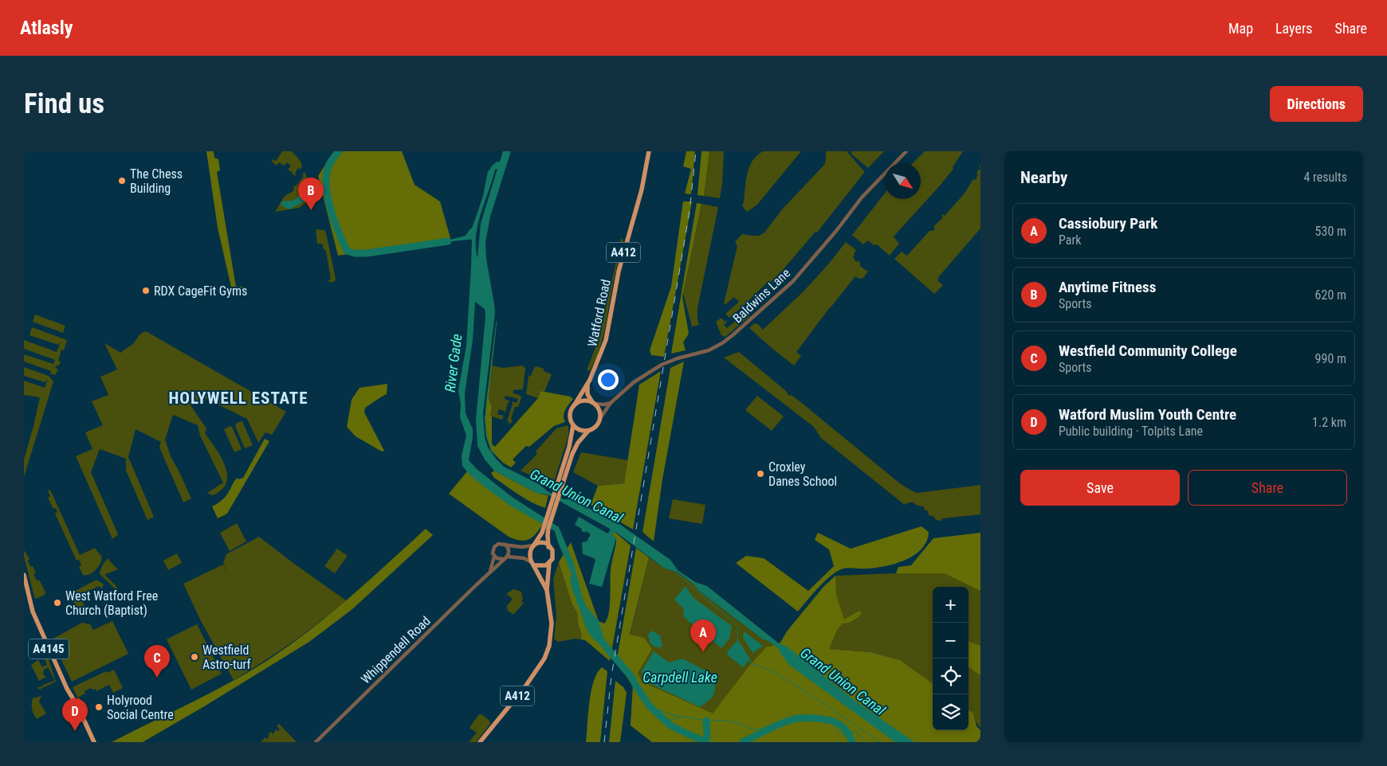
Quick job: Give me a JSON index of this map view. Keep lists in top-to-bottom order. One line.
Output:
{"streets":{"main road":["A412","Watford Road","A4145"],"street":["Baldwins Lane","Whippendell Road"]},"crossings":[["A412","Baldwins Lane"],["A412","Watford Road"],["Baldwins Lane","Watford Road"]],"districts":["HOLYWELL ESTATE"],"water":["River Gade","Grand Union Canal","Carpdell Lake"],"places":["The Chess Building","RDX CageFit Gyms","Croxley Danes School","West Watford Free Church (Baptist)","Westfield Astro-turf","Holyrood Social Centre"],"north":"bottom right","page":{"header":"Atlasly","nav":["Map","Layers","Share"],"buttons":["Directions",["Save","Share"]],"title":"Find us","heading":["Nearby","4 results"],"pins":["B","A","C","D"],"list":[{"mark":"A","name":"Cassiobury Park","note":"Park","value":"530 m"},{"mark":"B","name":"Anytime Fitness","note":"Sports","value":"620 m"},{"mark":"C","name":"Westfield Community College","note":"Sports","value":"990 m"},{"mark":"D","name":"Watford Muslim Youth Centre","note":"Public building · Tolpits Lane","value":"1.2 km"}],"map_buttons":["+","−"]}}
